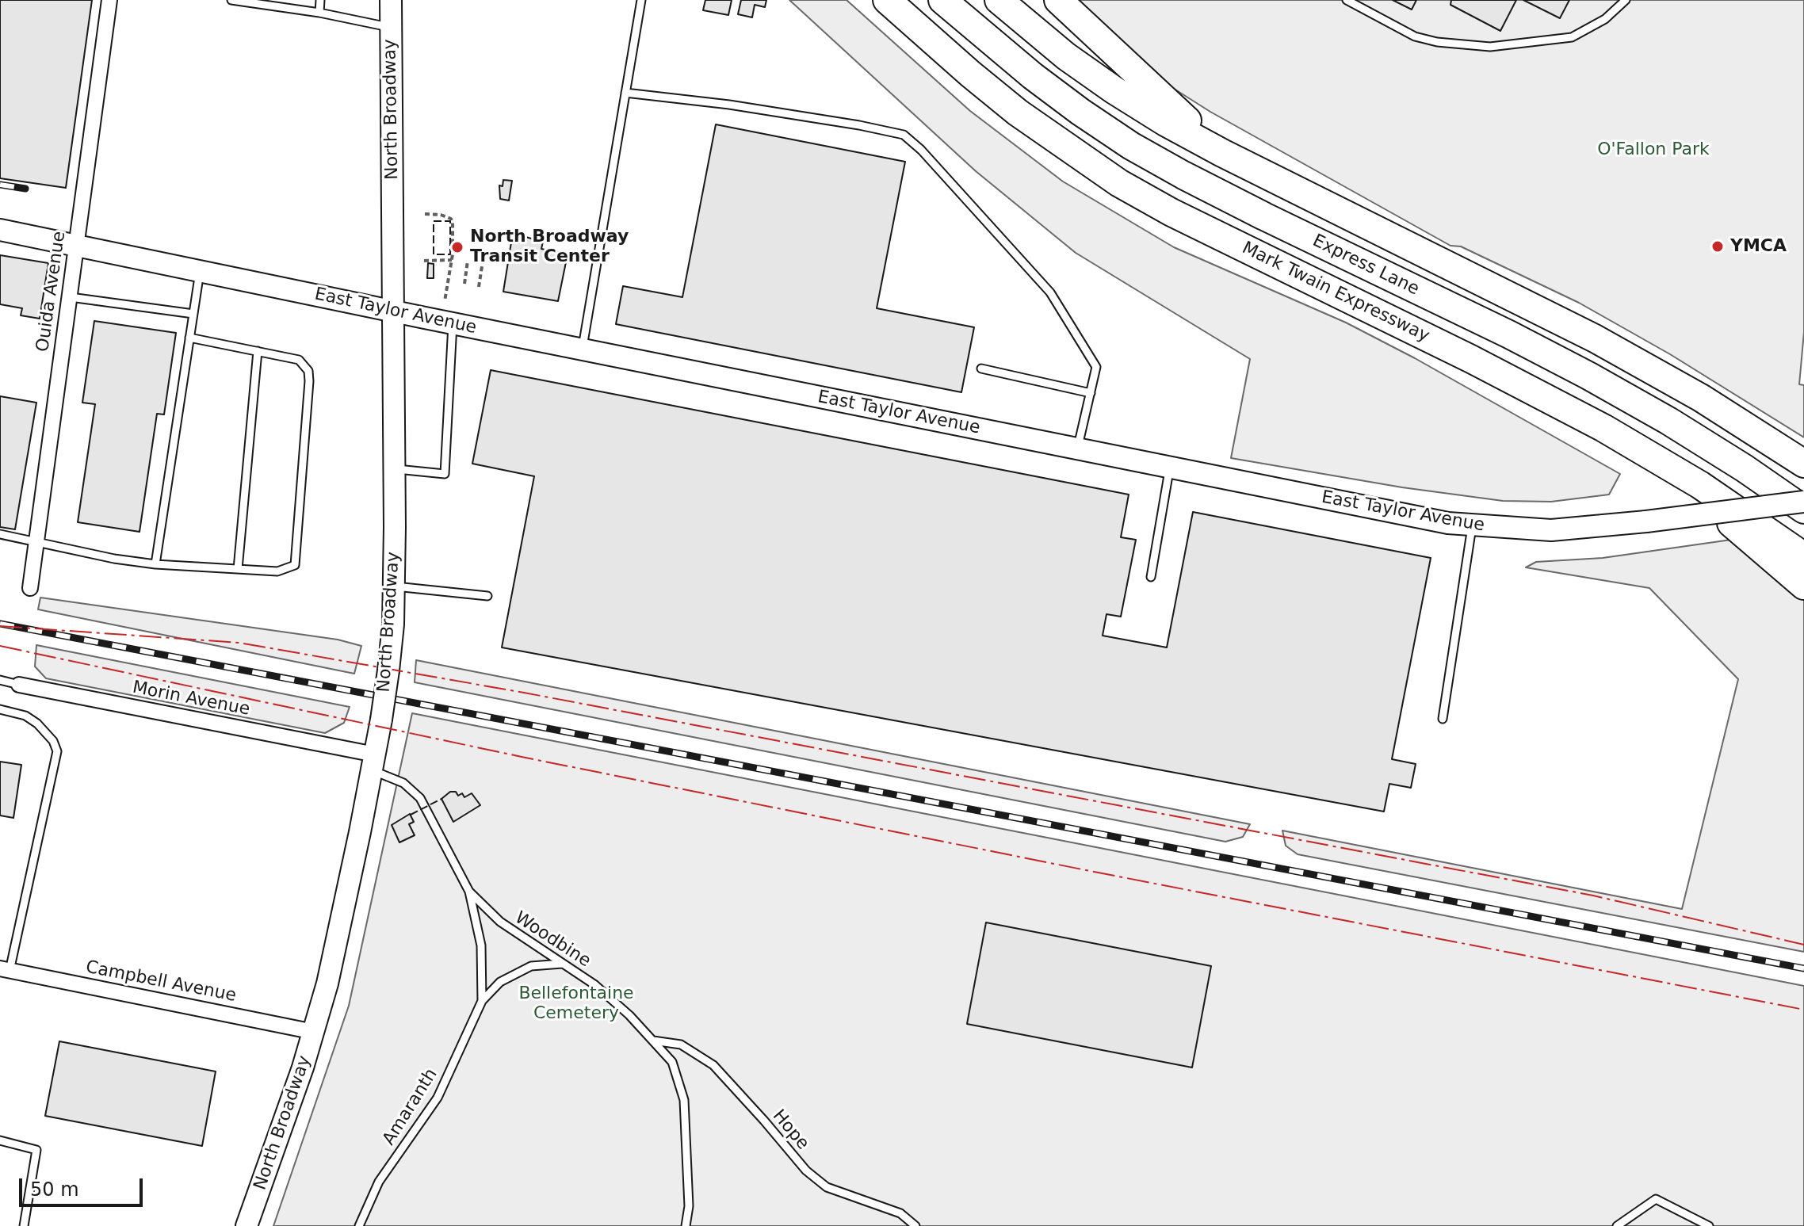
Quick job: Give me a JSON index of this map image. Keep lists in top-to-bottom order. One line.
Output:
{"streets":{"highway":["Express Lane","Mark Twain Expressway"],"street":["North Broadway","Ouida Avenue","East Taylor Avenue","Morin Avenue","Campbell Avenue"],"lane":["Woodbine","Amaranth","Hope"]},"crossings":[["North Broadway","East Taylor Avenue"],["North Broadway","Morin Avenue"],["North Broadway","Woodbine"],["North Broadway","Campbell Avenue"],["Ouida Avenue","East Taylor Avenue"],["Morin Avenue","Woodbine"],["Woodbine","Amaranth"],["Woodbine","Hope"]],"parks":["O'Fallon Park","Bellefontaine Cemetery"],"places":["YMCA","North Broadway Transit Center"],"scale_bar":"50 m"}
